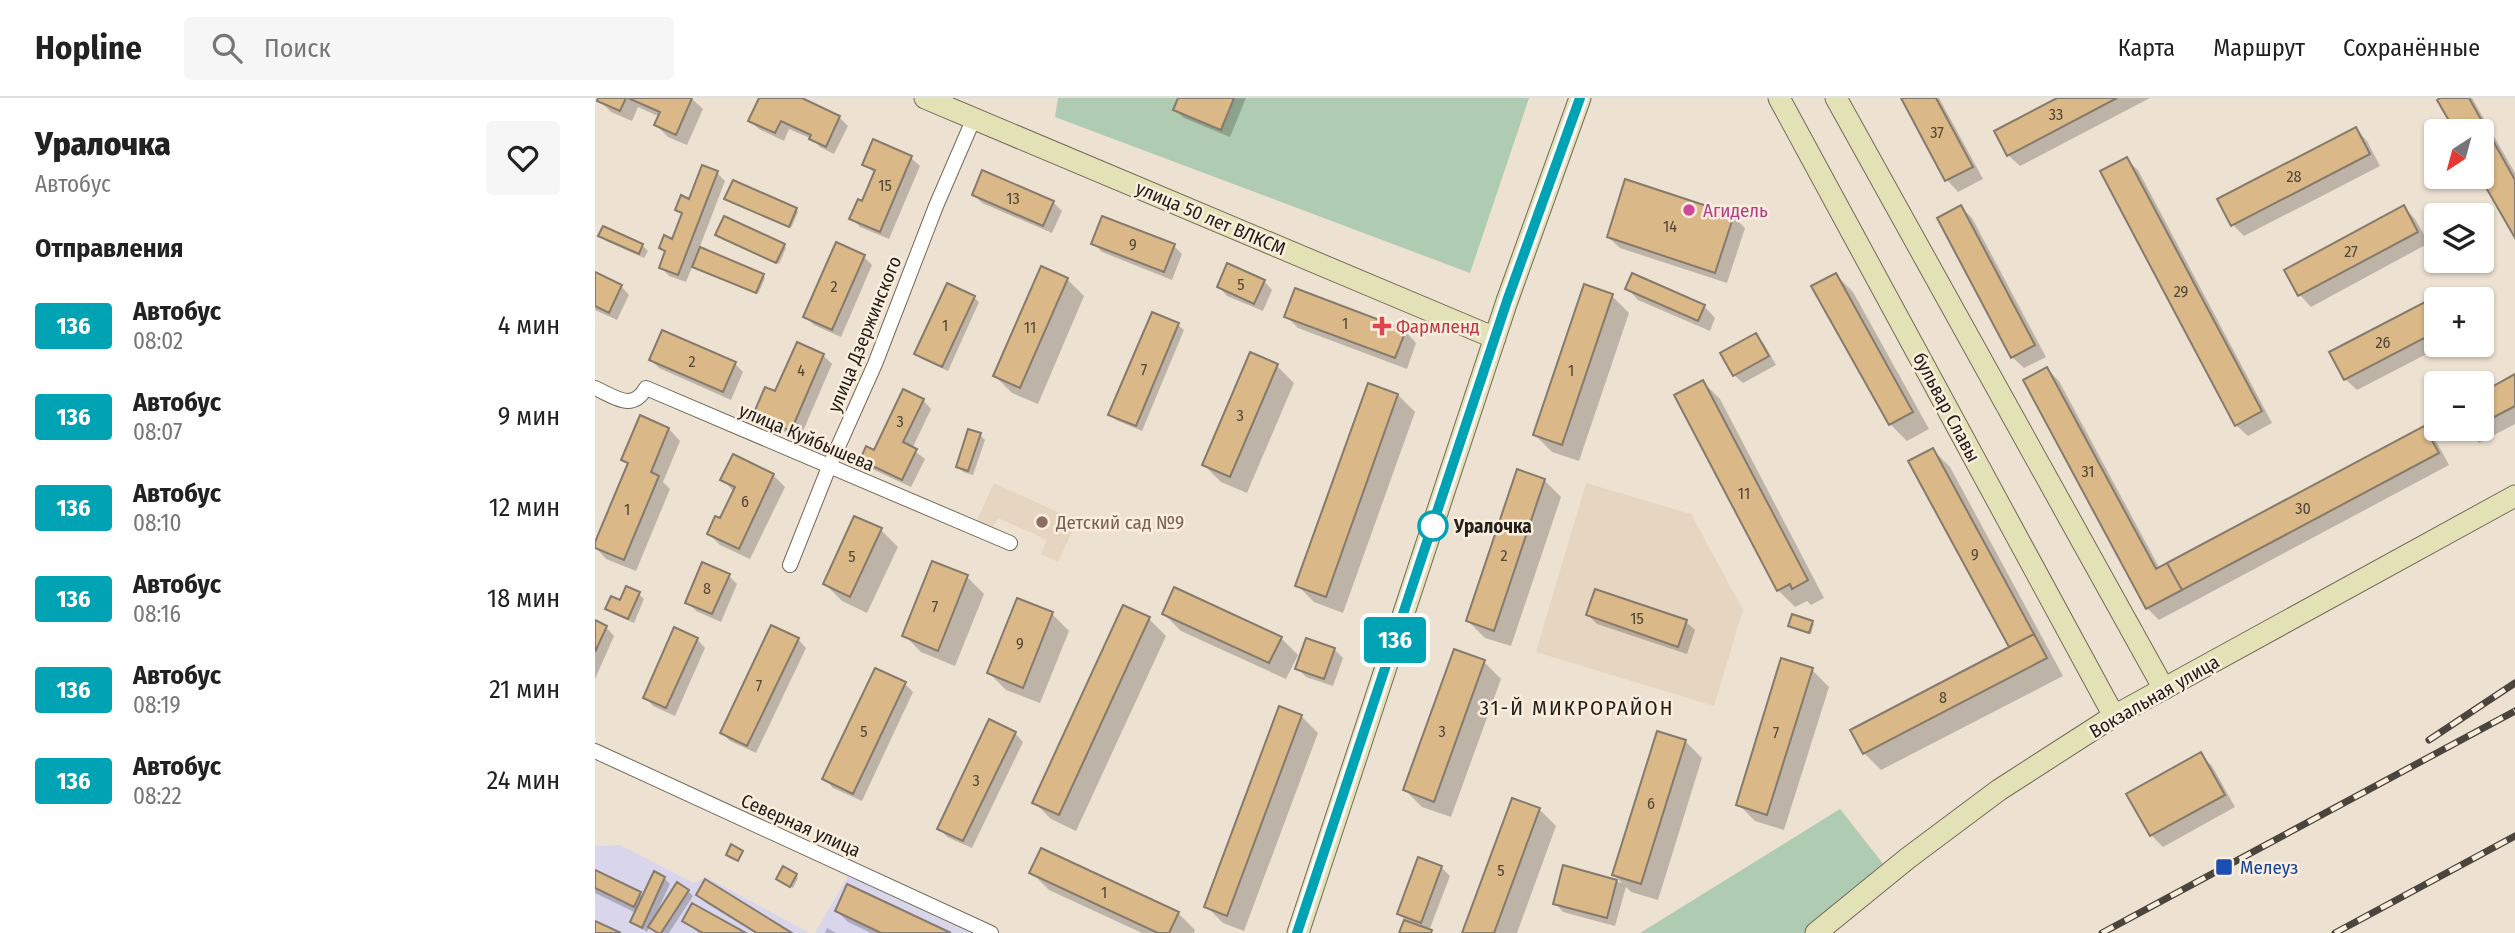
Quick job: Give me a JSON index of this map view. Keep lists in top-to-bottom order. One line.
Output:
{"streets":{"street":["улица 50 лет ВЛКСМ","улица Дзержинского","бульвар Славы","улица Куйбышева","Вокзальная улица","Северная улица"]},"crossings":[["улица 50 лет ВЛКСМ","улица Дзержинского"],["улица Дзержинского","улица Куйбышева"],["бульвар Славы","Вокзальная улица"]],"districts":["31-Й МИКРОРАЙОН"],"places":{"other":["Агидель","Детский сад №9","Уралочка"],"health":["Фармленд"],"transit":["Мелеуз"]},"lines":["bus line 136"],"house_numbers":["33","37","28","15","13","14","9","27","5","2","29","1","1","11","26","2","7","4","1","3","3","31","11","6","30","1","9","2","5","8","7","15","9","7","8","5","3","7","3","6","5","1"],"north":"bottom left","page":{"header":"Hopline","search":"Поиск","nav":["Карта","Маршрут","Сохранённые"],"heading":[["Уралочка","Автобус"],"Отправления"],"on_map":"136","map_buttons":["+","−"],"list":[{"mark":"136","name":"Автобус","note":"08:02","value":"4 мин"},{"mark":"136","name":"Автобус","note":"08:07","value":"9 мин"},{"mark":"136","name":"Автобус","note":"08:10","value":"12 мин"},{"mark":"136","name":"Автобус","note":"08:16","value":"18 мин"},{"mark":"136","name":"Автобус","note":"08:19","value":"21 мин"},{"mark":"136","name":"Автобус","note":"08:22","value":"24 мин"}]}}
